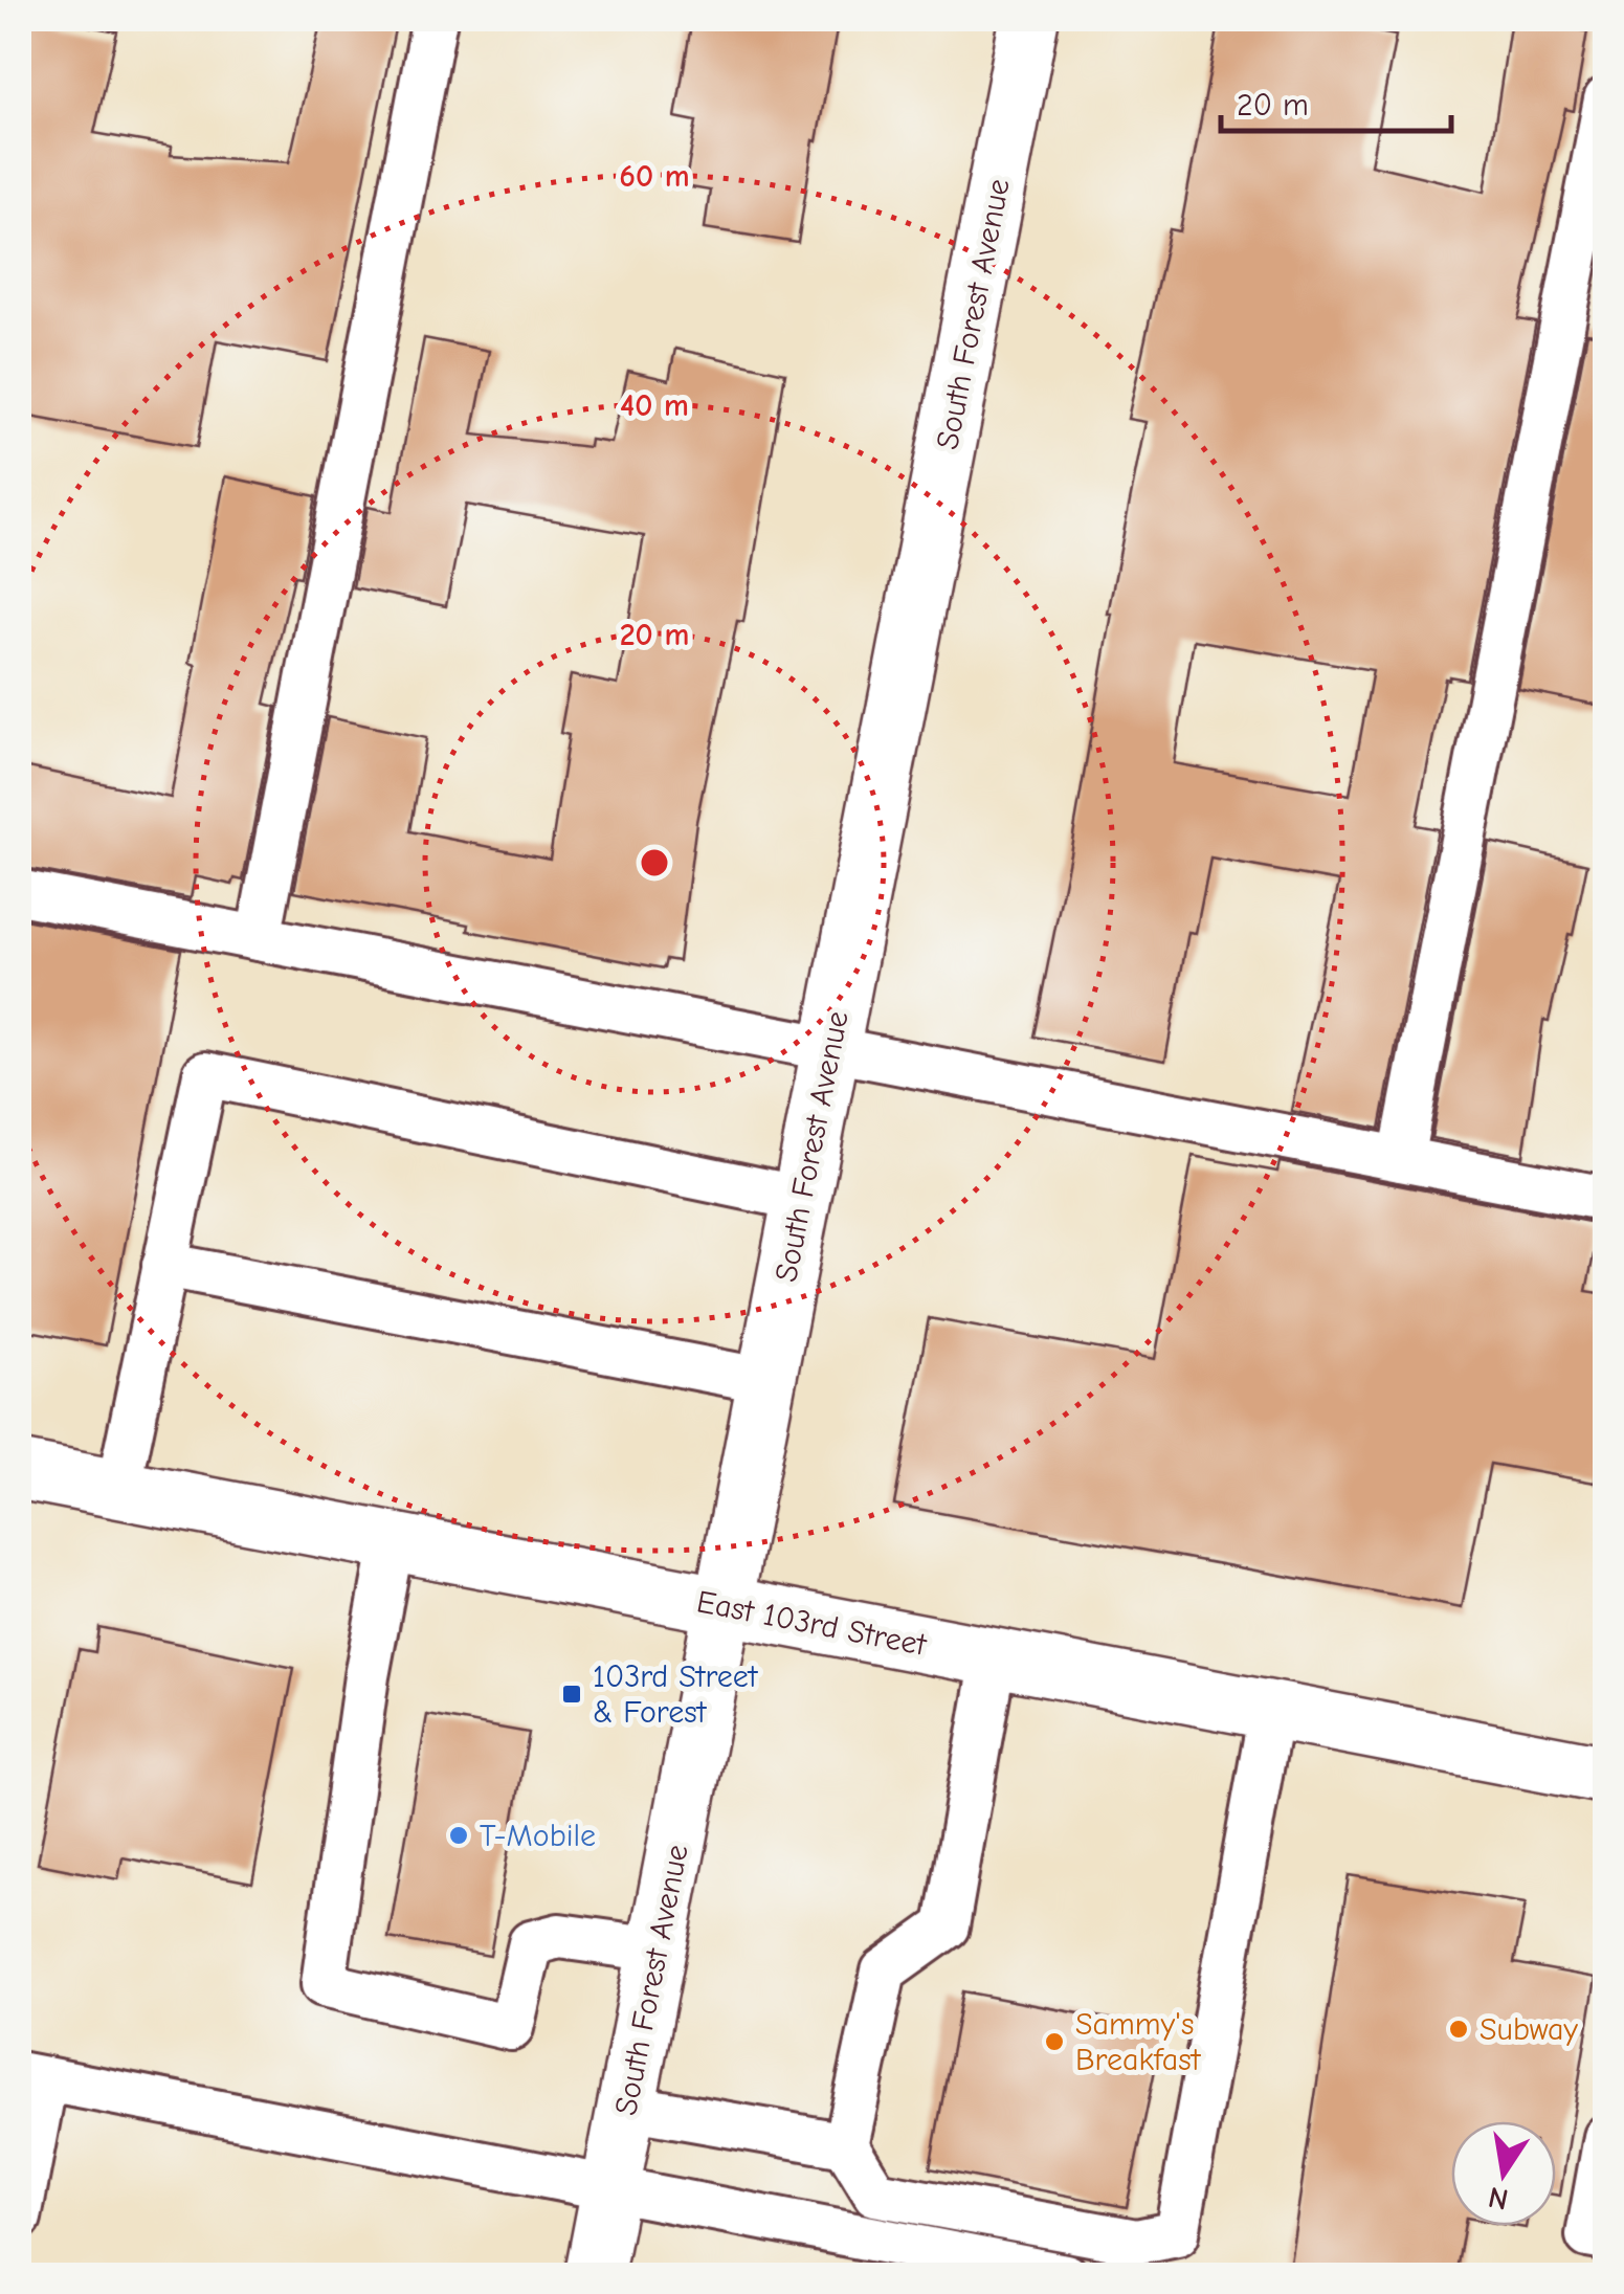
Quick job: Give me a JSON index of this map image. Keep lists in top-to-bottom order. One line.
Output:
{"streets":{"street":["South Forest Avenue","East 103rd Street"]},"crossings":[["South Forest Avenue","East 103rd Street"]],"places":{"transit":["103rd Street & Forest"],"other":["T-Mobile","Subway","Sammy's Breakfast"]},"scale_bar":"20 m","north":"bottom","rings":["60 m","40 m","20 m"]}
